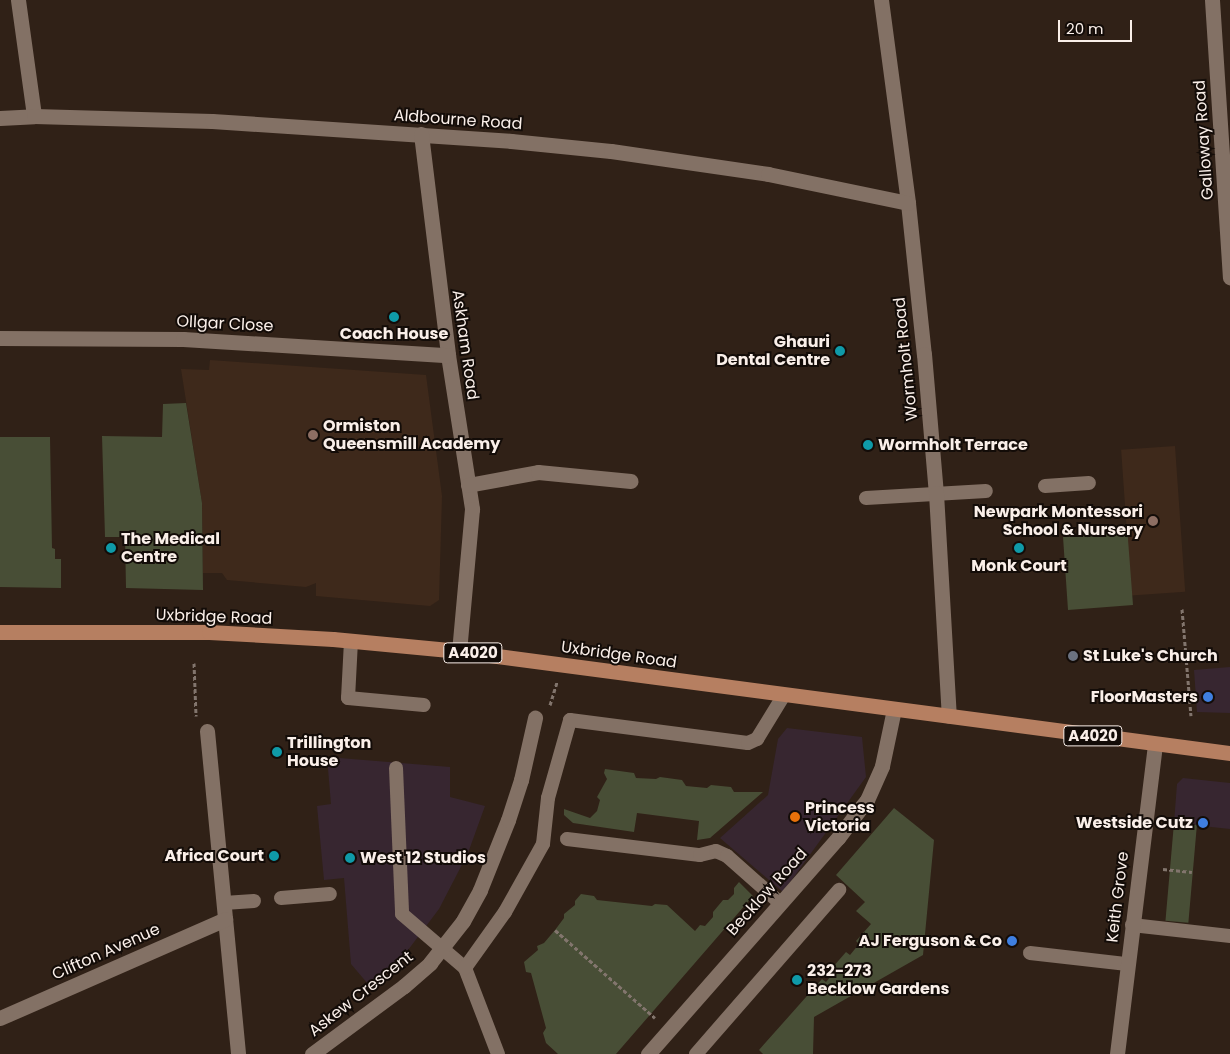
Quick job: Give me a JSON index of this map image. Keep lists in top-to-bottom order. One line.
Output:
{"streets":{"main road":["Uxbridge Road","A4020"],"street":["Aldbourne Road","Galloway Road","Ollgar Close","Askham Road","Wormholt Road","Becklow Road","Keith Grove","Clifton Avenue","Askew Crescent"]},"crossings":[["Aldbourne Road","Askham Road"],["Aldbourne Road","Wormholt Road"],["Ollgar Close","Askham Road"],["Askham Road","Uxbridge Road"],["Wormholt Road","Uxbridge Road"],["Uxbridge Road","Becklow Road"],["Uxbridge Road","Keith Grove"]],"places":["Coach House","Ghauri Dental Centre","Ormiston Queensmill Academy","Wormholt Terrace","Newpark Montessori School & Nursery","The Medical Centre","Monk Court","St Luke's Church","FloorMasters","Trillington House","Princess Victoria","Westside Cutz","Africa Court","West 12 Studios","AJ Ferguson & Co","232-273 Becklow Gardens"],"scale_bar":"20 m"}
